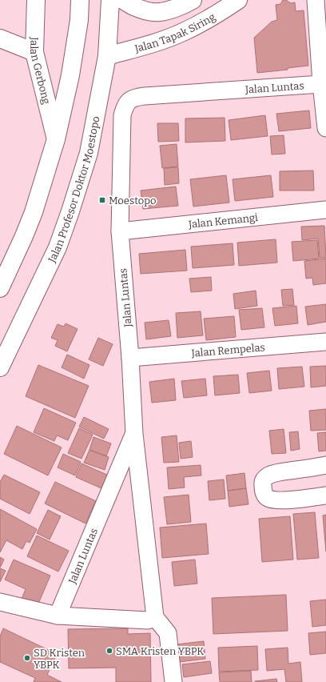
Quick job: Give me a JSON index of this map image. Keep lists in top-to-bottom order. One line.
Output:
{"streets":{"main road":["Jalan Tapak Siring","Jalan Gerbong","Jalan Profesor Doktor Moestopo"],"street":["Jalan Luntas","Jalan Kemangi","Jalan Rempelas"]},"crossings":[["Jalan Tapak Siring","Jalan Profesor Doktor Moestopo"],["Jalan Luntas","Jalan Kemangi"],["Jalan Luntas","Jalan Rempelas"]],"places":{"transit":["Moestopo"],"other":["SMA Kristen YBPK","SD Kristen YBPK"]}}
